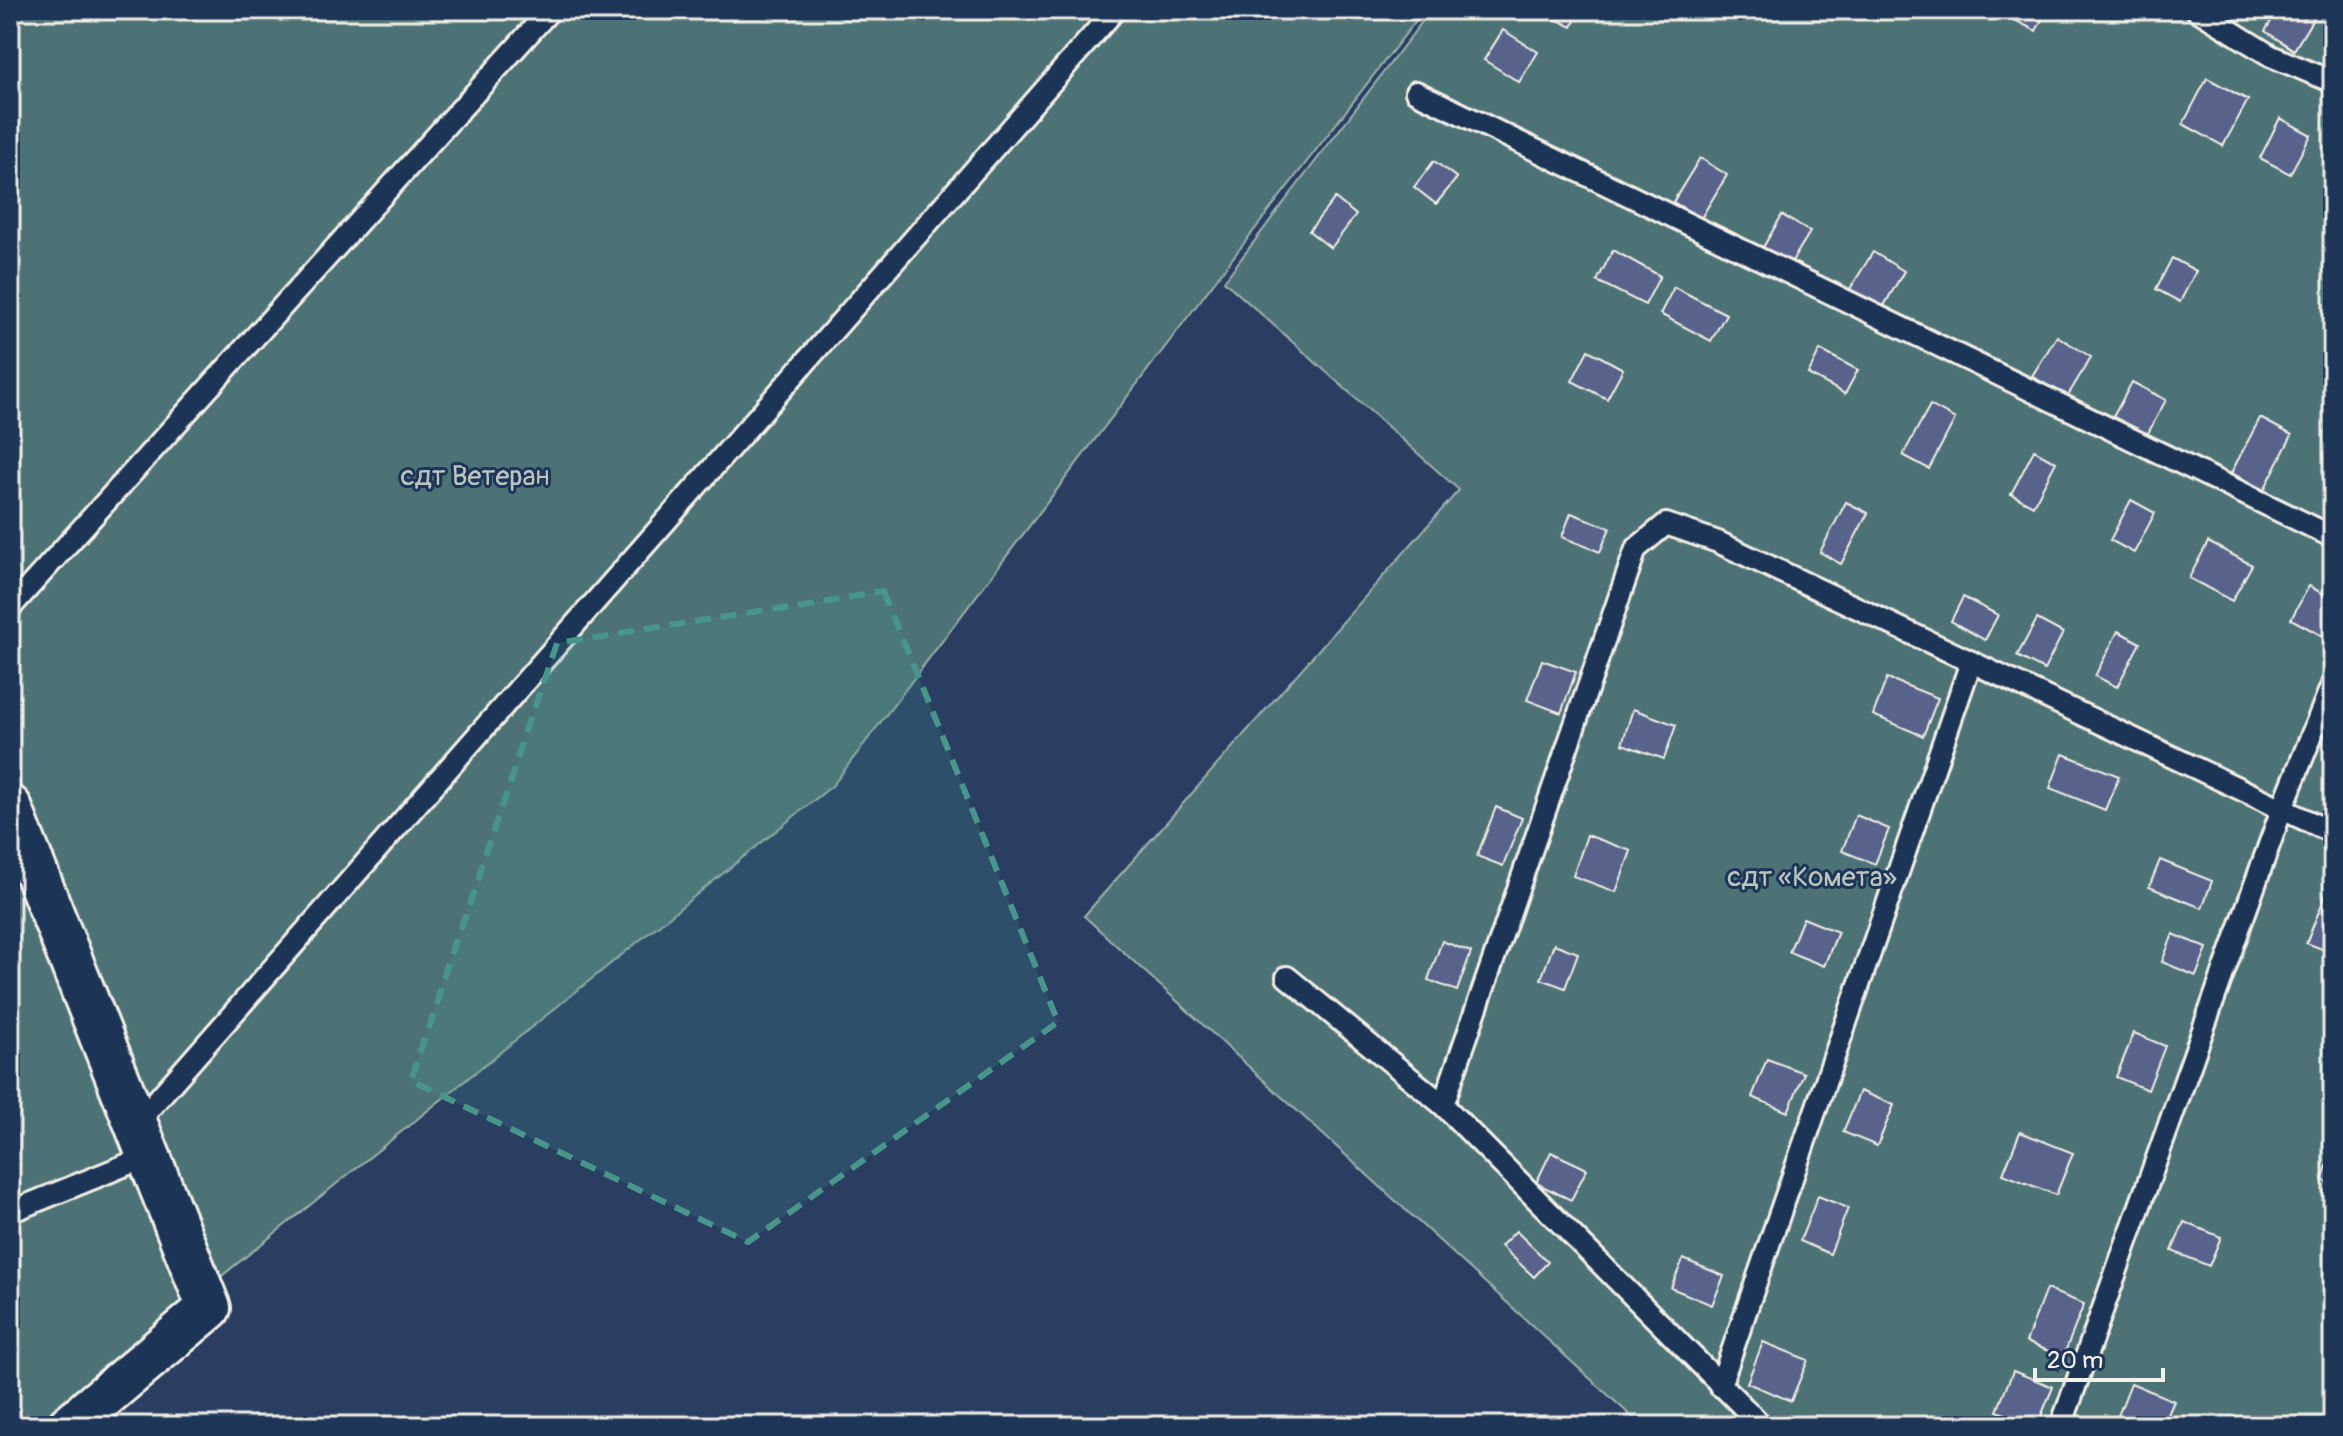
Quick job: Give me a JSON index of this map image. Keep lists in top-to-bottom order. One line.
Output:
{"parks":["сдт Ветеран","сдт «Комета»"],"scale_bar":"20 m"}
